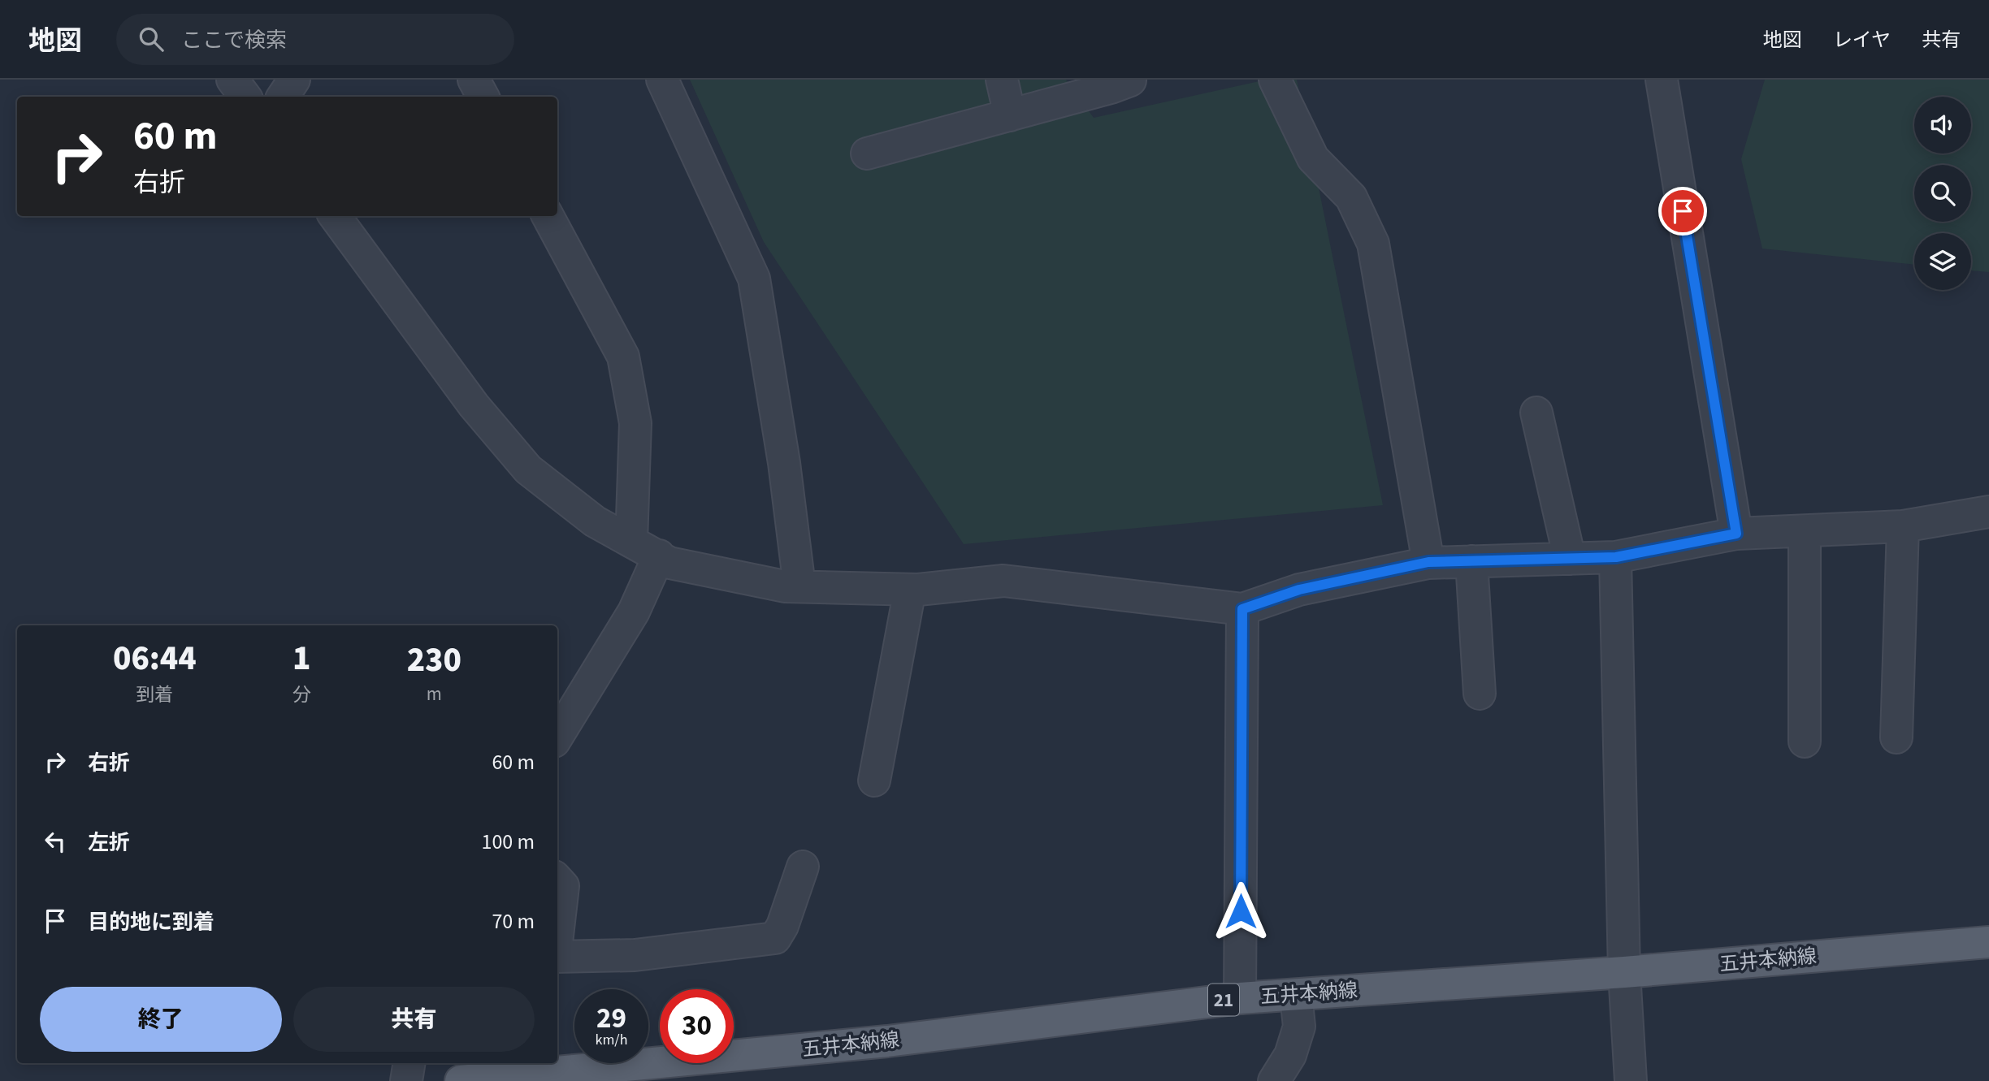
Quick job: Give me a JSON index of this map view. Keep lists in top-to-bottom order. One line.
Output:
{"streets":{"main road":["五井本納線","21"]},"page":{"header":"地図","search":"ここで検索","nav":["地図","レイヤ","共有"],"turn":["60 m","右折"],"eta":["06:44","到着","1","分","230","m"],"list":[{"name":"右折","value":"60 m"},{"name":"左折","value":"100 m"},{"name":"目的地に到着","value":"70 m"}],"buttons":["終了","共有"],"speed":"29 km/h","limit":"30"}}
